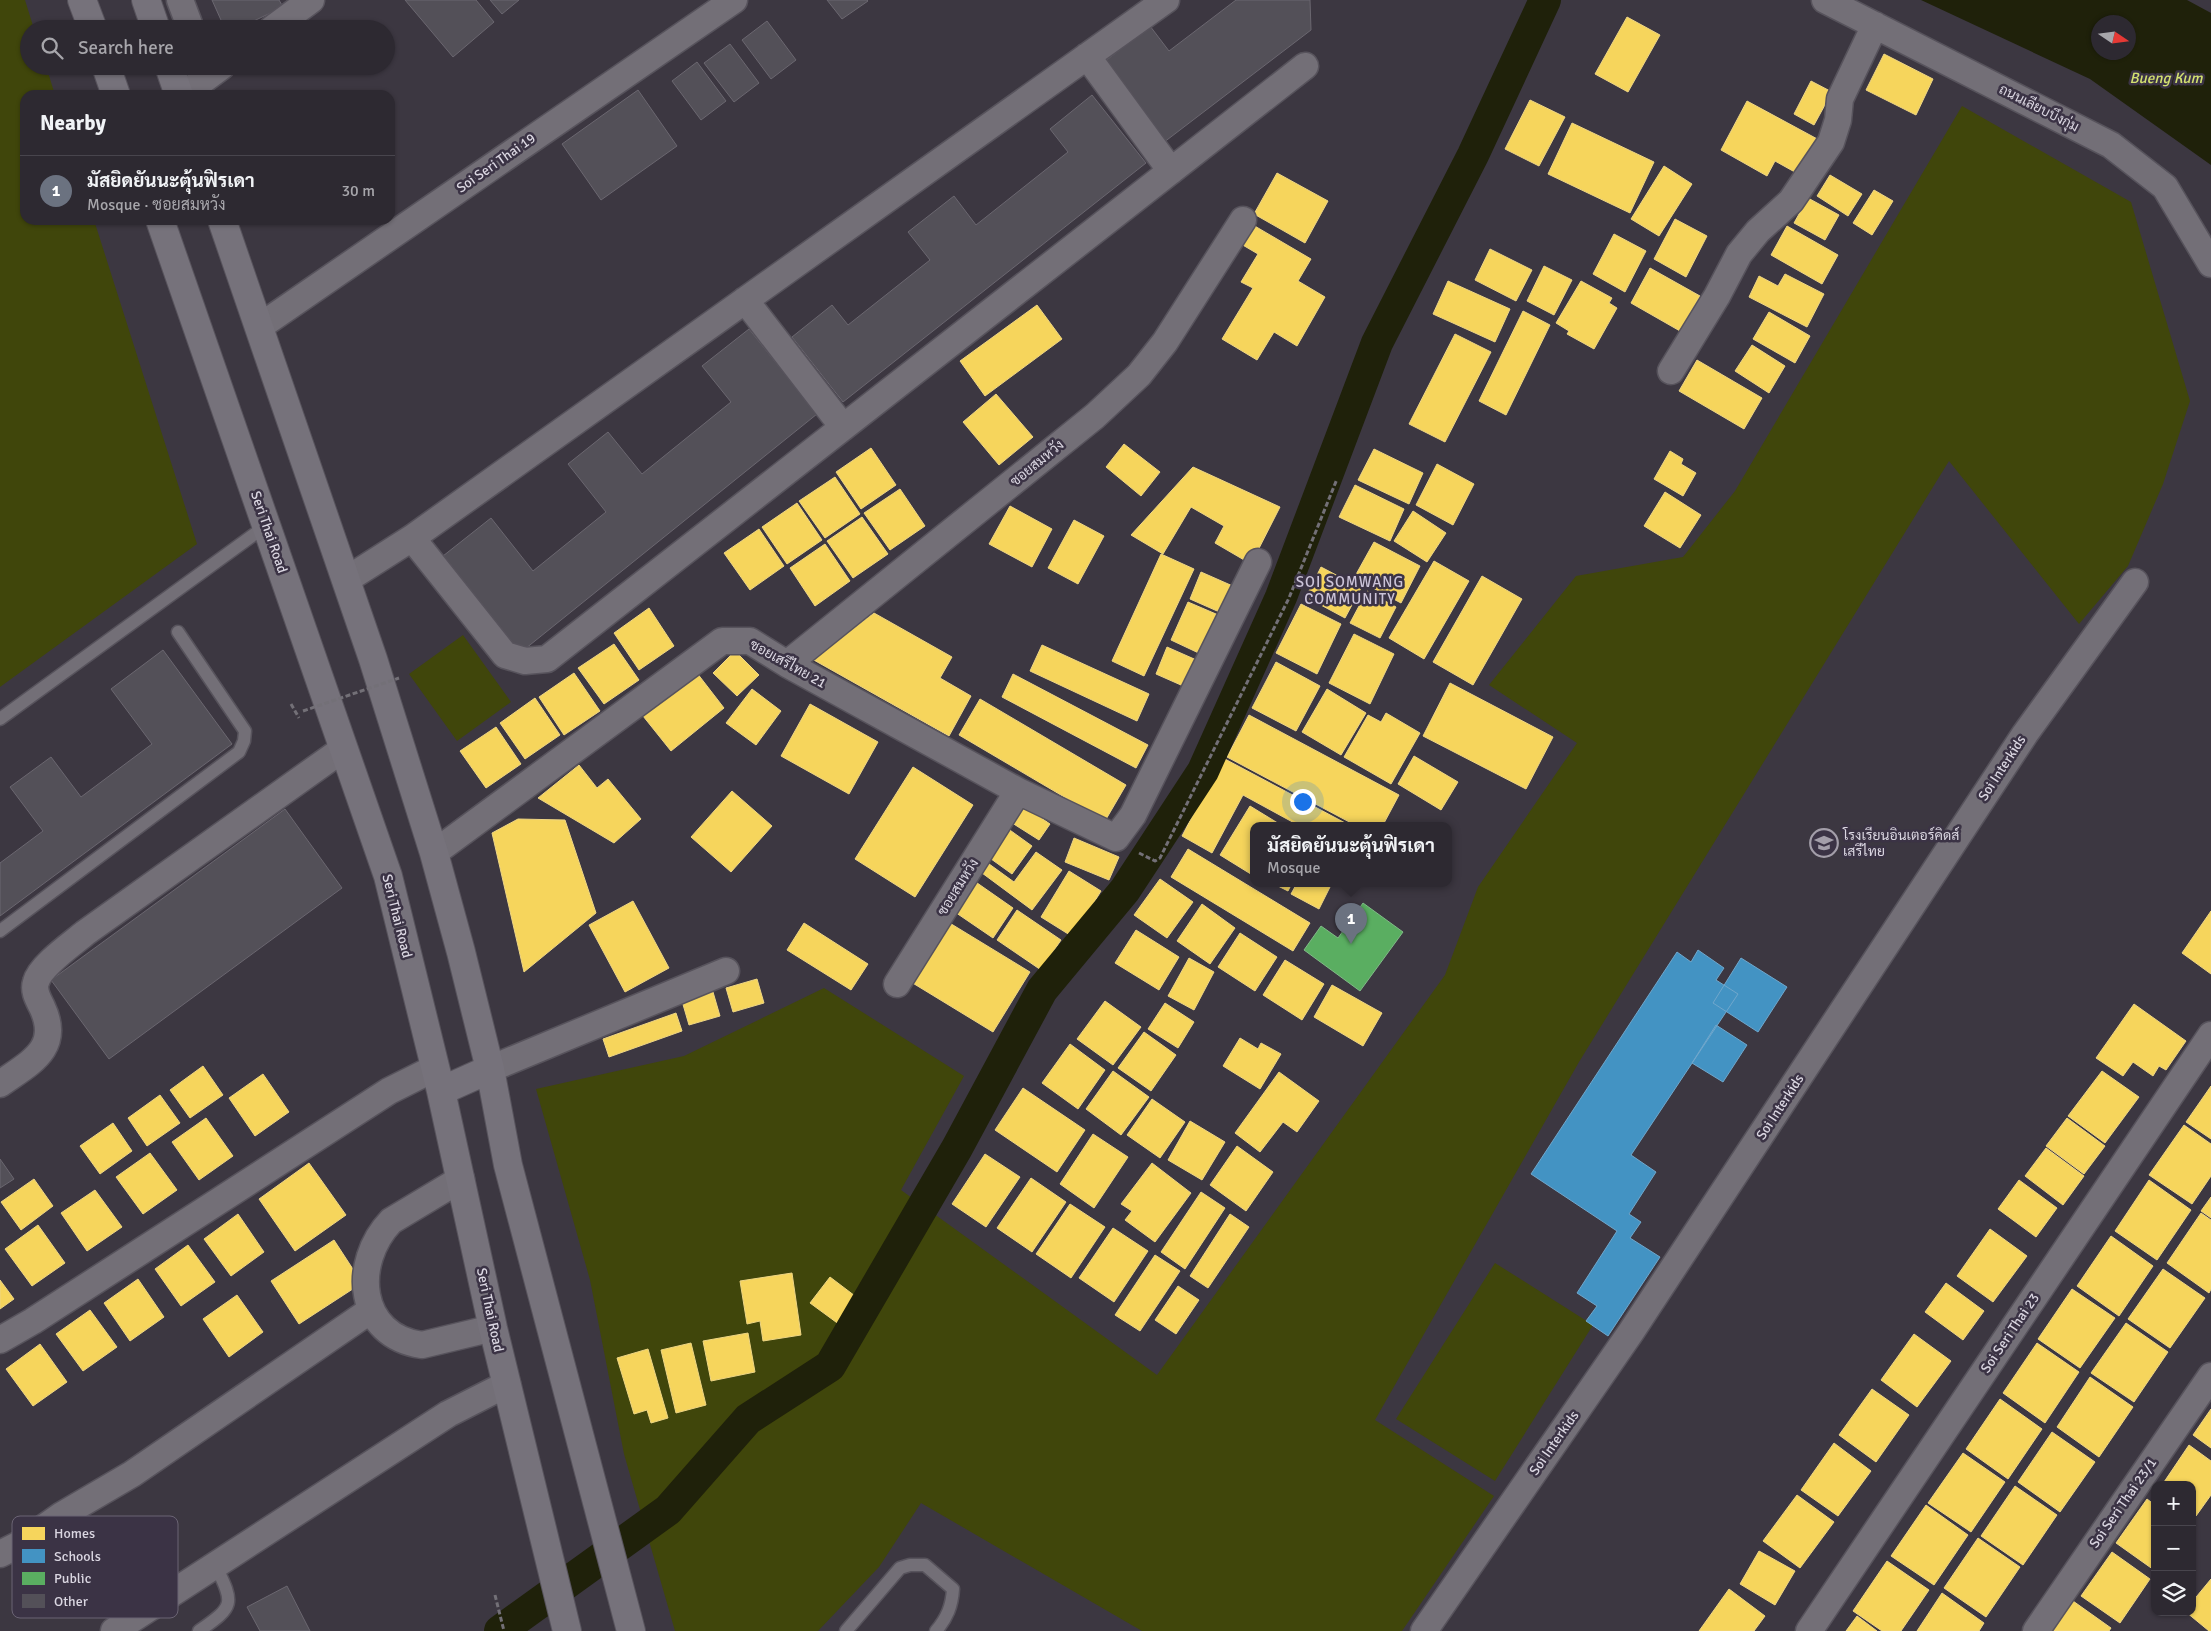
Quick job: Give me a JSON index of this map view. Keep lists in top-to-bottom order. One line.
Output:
{"streets":{"main road":["Seri Thai Road"],"street":["ถนนเลียบบึงกุ่ม","Soi Seri Thai 19","ซอยสมหวัง","ซอยเสรีไทย 21","Soi Interkids","Soi Seri Thai 23","Soi Seri Thai 23/1"]},"crossings":[["ซอยสมหวัง","ซอยเสรีไทย 21"]],"districts":["SOI SOMWANG COMMUNITY"],"water":["Bueng Kum"],"places":{"school or university":["โรงเรียนอินเตอร์คิดส์ เสรีไทย"]},"legend":["Homes","Schools","Public","Other"],"north":"right","page":{"search":"Search here","heading":"Nearby","list":[{"mark":"1","name":"มัสยิดยันนะตุ้นฟิรเดา","note":"Mosque · ซอยสมหวัง","value":"30 m"}],"popup":["มัสยิดยันนะตุ้นฟิรเดา","Mosque"],"pins":"1","map_buttons":["+","−"]}}
